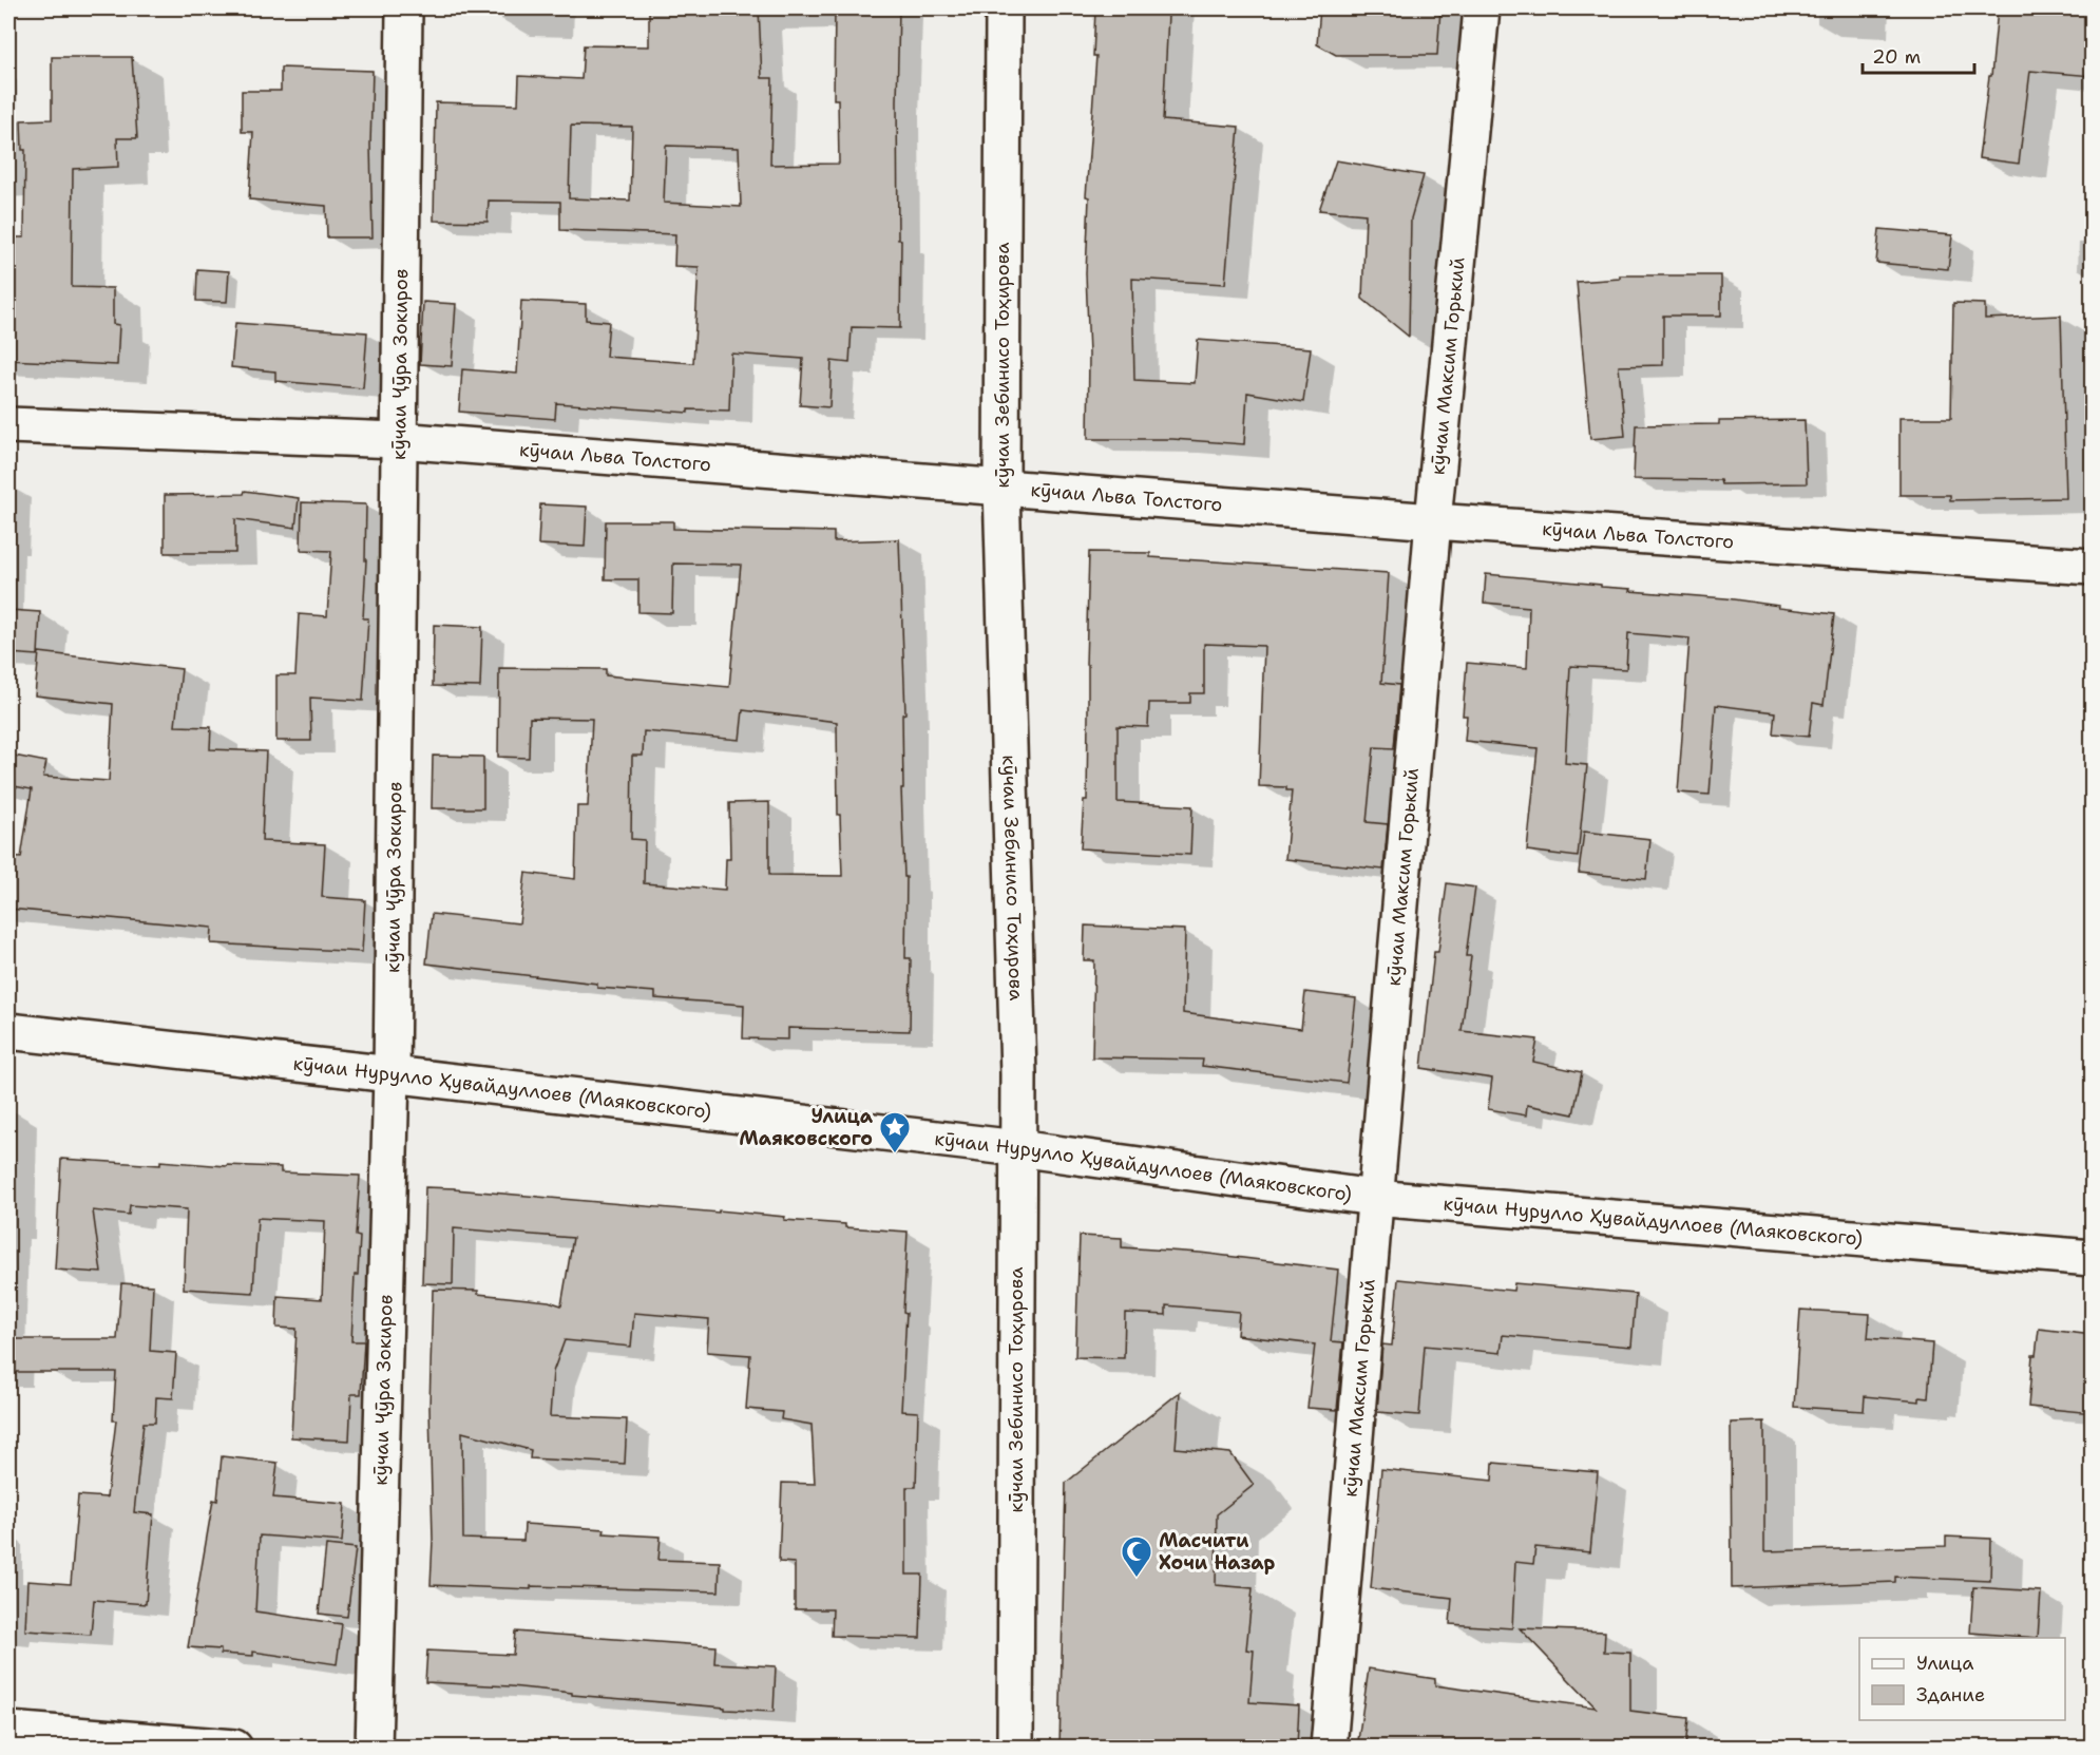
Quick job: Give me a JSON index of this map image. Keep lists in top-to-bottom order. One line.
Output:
{"streets":{"street":["кӯчаи Ҷӯра Зокиров","кӯчаи Зебинисо Тоҳирова","кӯчаи Максим Горький","кӯчаи Льва Толстого","кӯчаи Нурулло Ҳувайдуллоев (Маяковского)"]},"crossings":[["кӯчаи Ҷӯра Зокиров","кӯчаи Льва Толстого"],["кӯчаи Ҷӯра Зокиров","кӯчаи Нурулло Ҳувайдуллоев (Маяковского)"],["кӯчаи Зебинисо Тоҳирова","кӯчаи Льва Толстого"],["кӯчаи Зебинисо Тоҳирова","кӯчаи Нурулло Ҳувайдуллоев (Маяковского)"],["кӯчаи Максим Горький","кӯчаи Льва Толстого"],["кӯчаи Максим Горький","кӯчаи Нурулло Ҳувайдуллоев (Маяковского)"]],"places":{"place":["Улица Маяковского"],"mosque":["Масчити Хочи Назар"]},"legend":["Улица","Здание"],"scale_bar":"20 m"}
